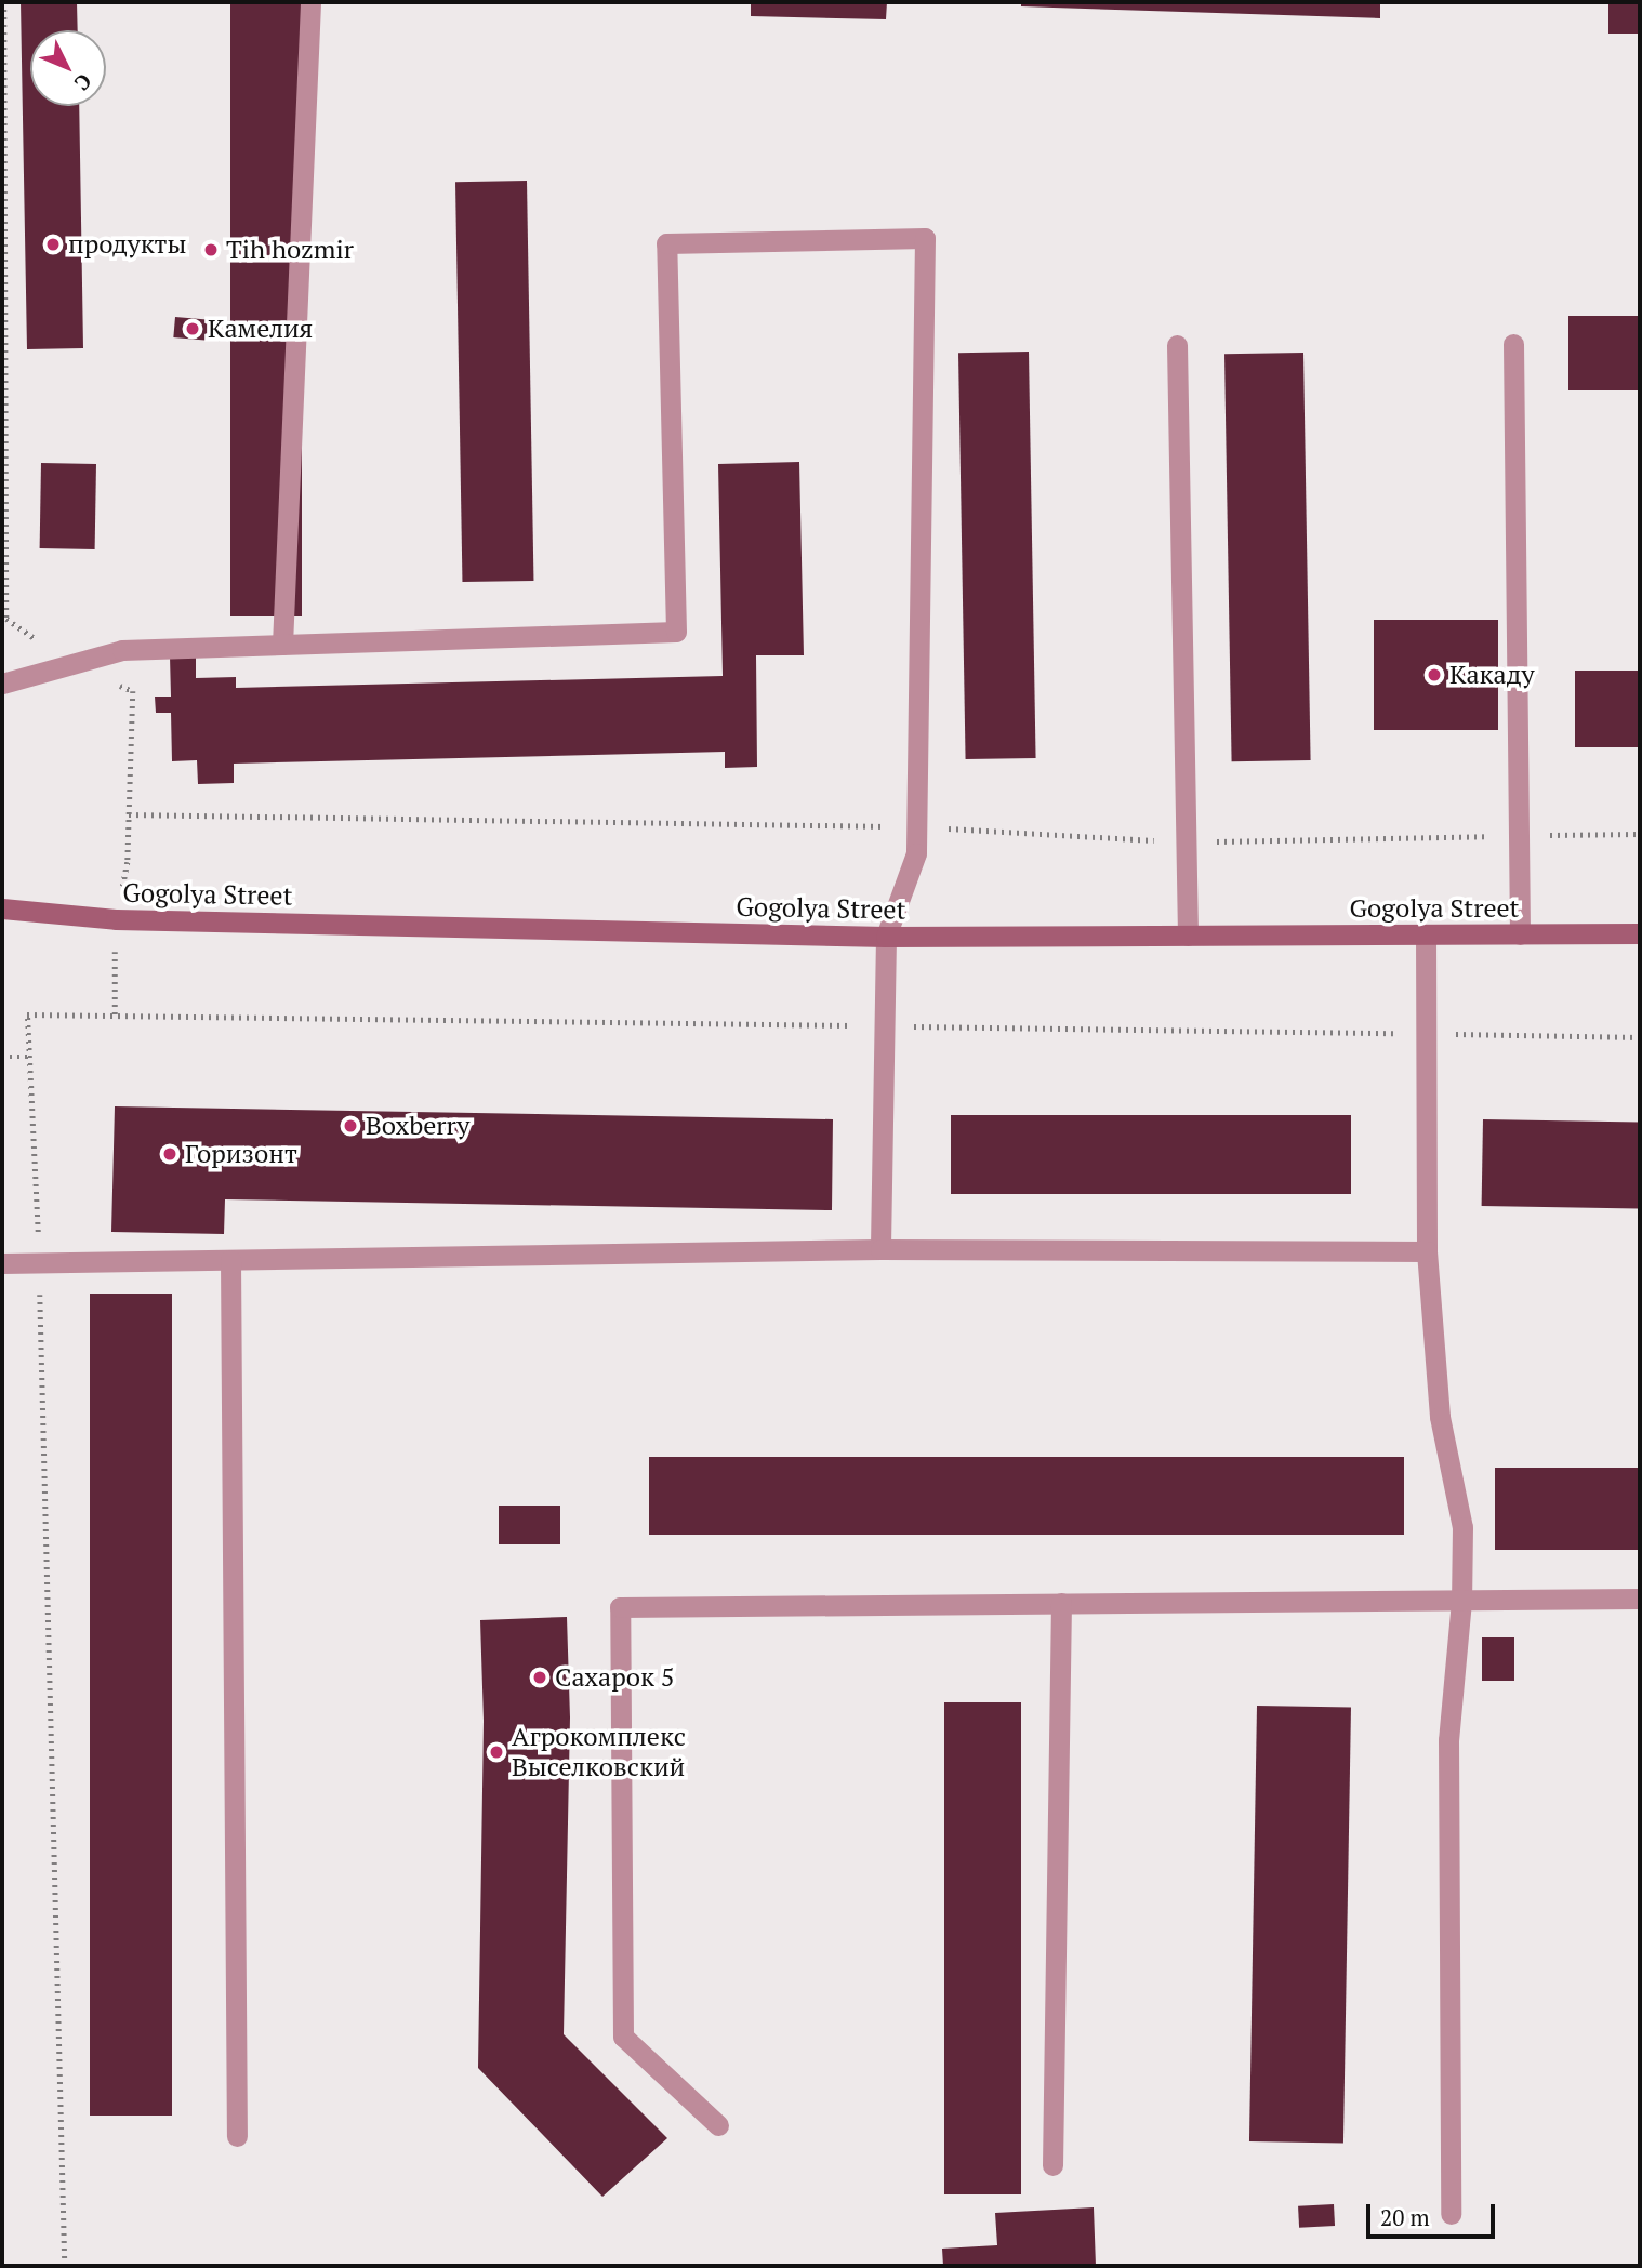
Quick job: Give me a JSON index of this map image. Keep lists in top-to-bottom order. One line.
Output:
{"streets":{"main road":["Gogolya Street"]},"places":["продукты","Tih hozmir","Камелия","Какаду","Boxberry","Горизонт","Сахарок 5","Агрокомплекс Выселковский"],"scale_bar":"20 m","north":"bottom right"}
